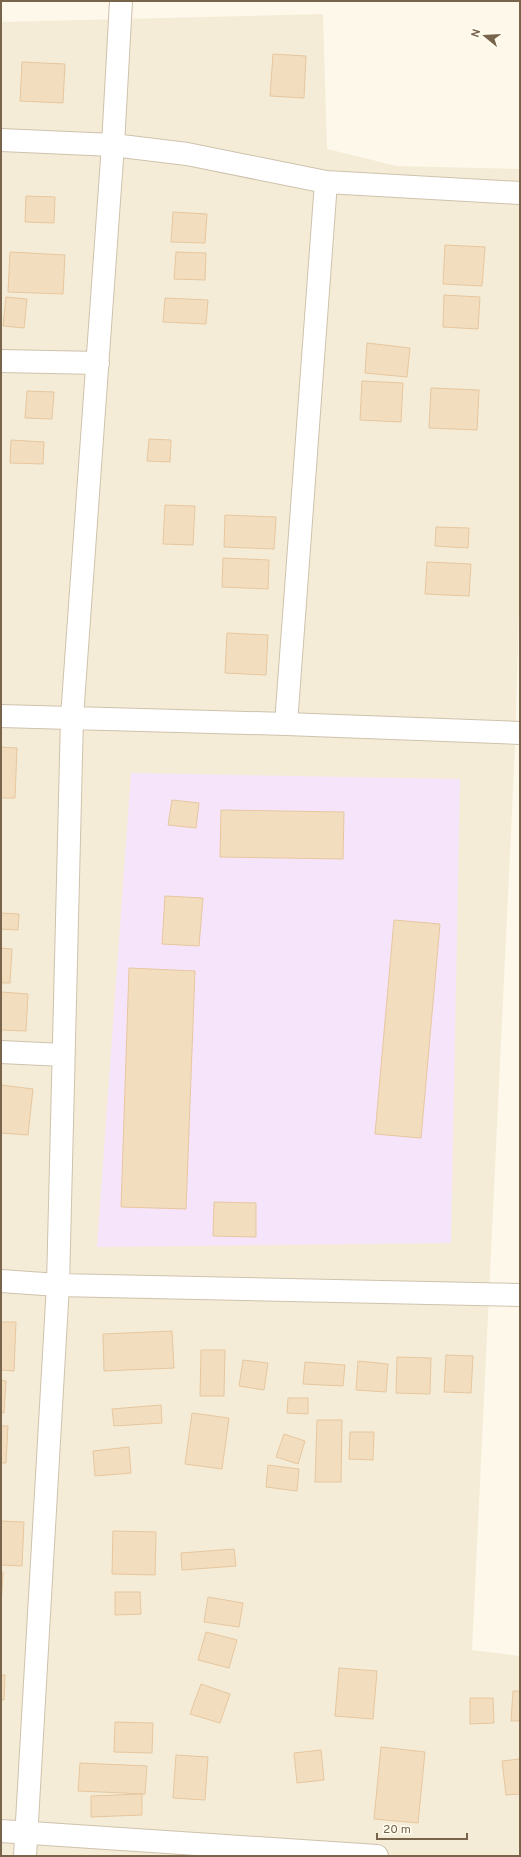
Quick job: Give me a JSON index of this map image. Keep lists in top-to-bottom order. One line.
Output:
{"scale_bar":"20 m","north":"left"}
